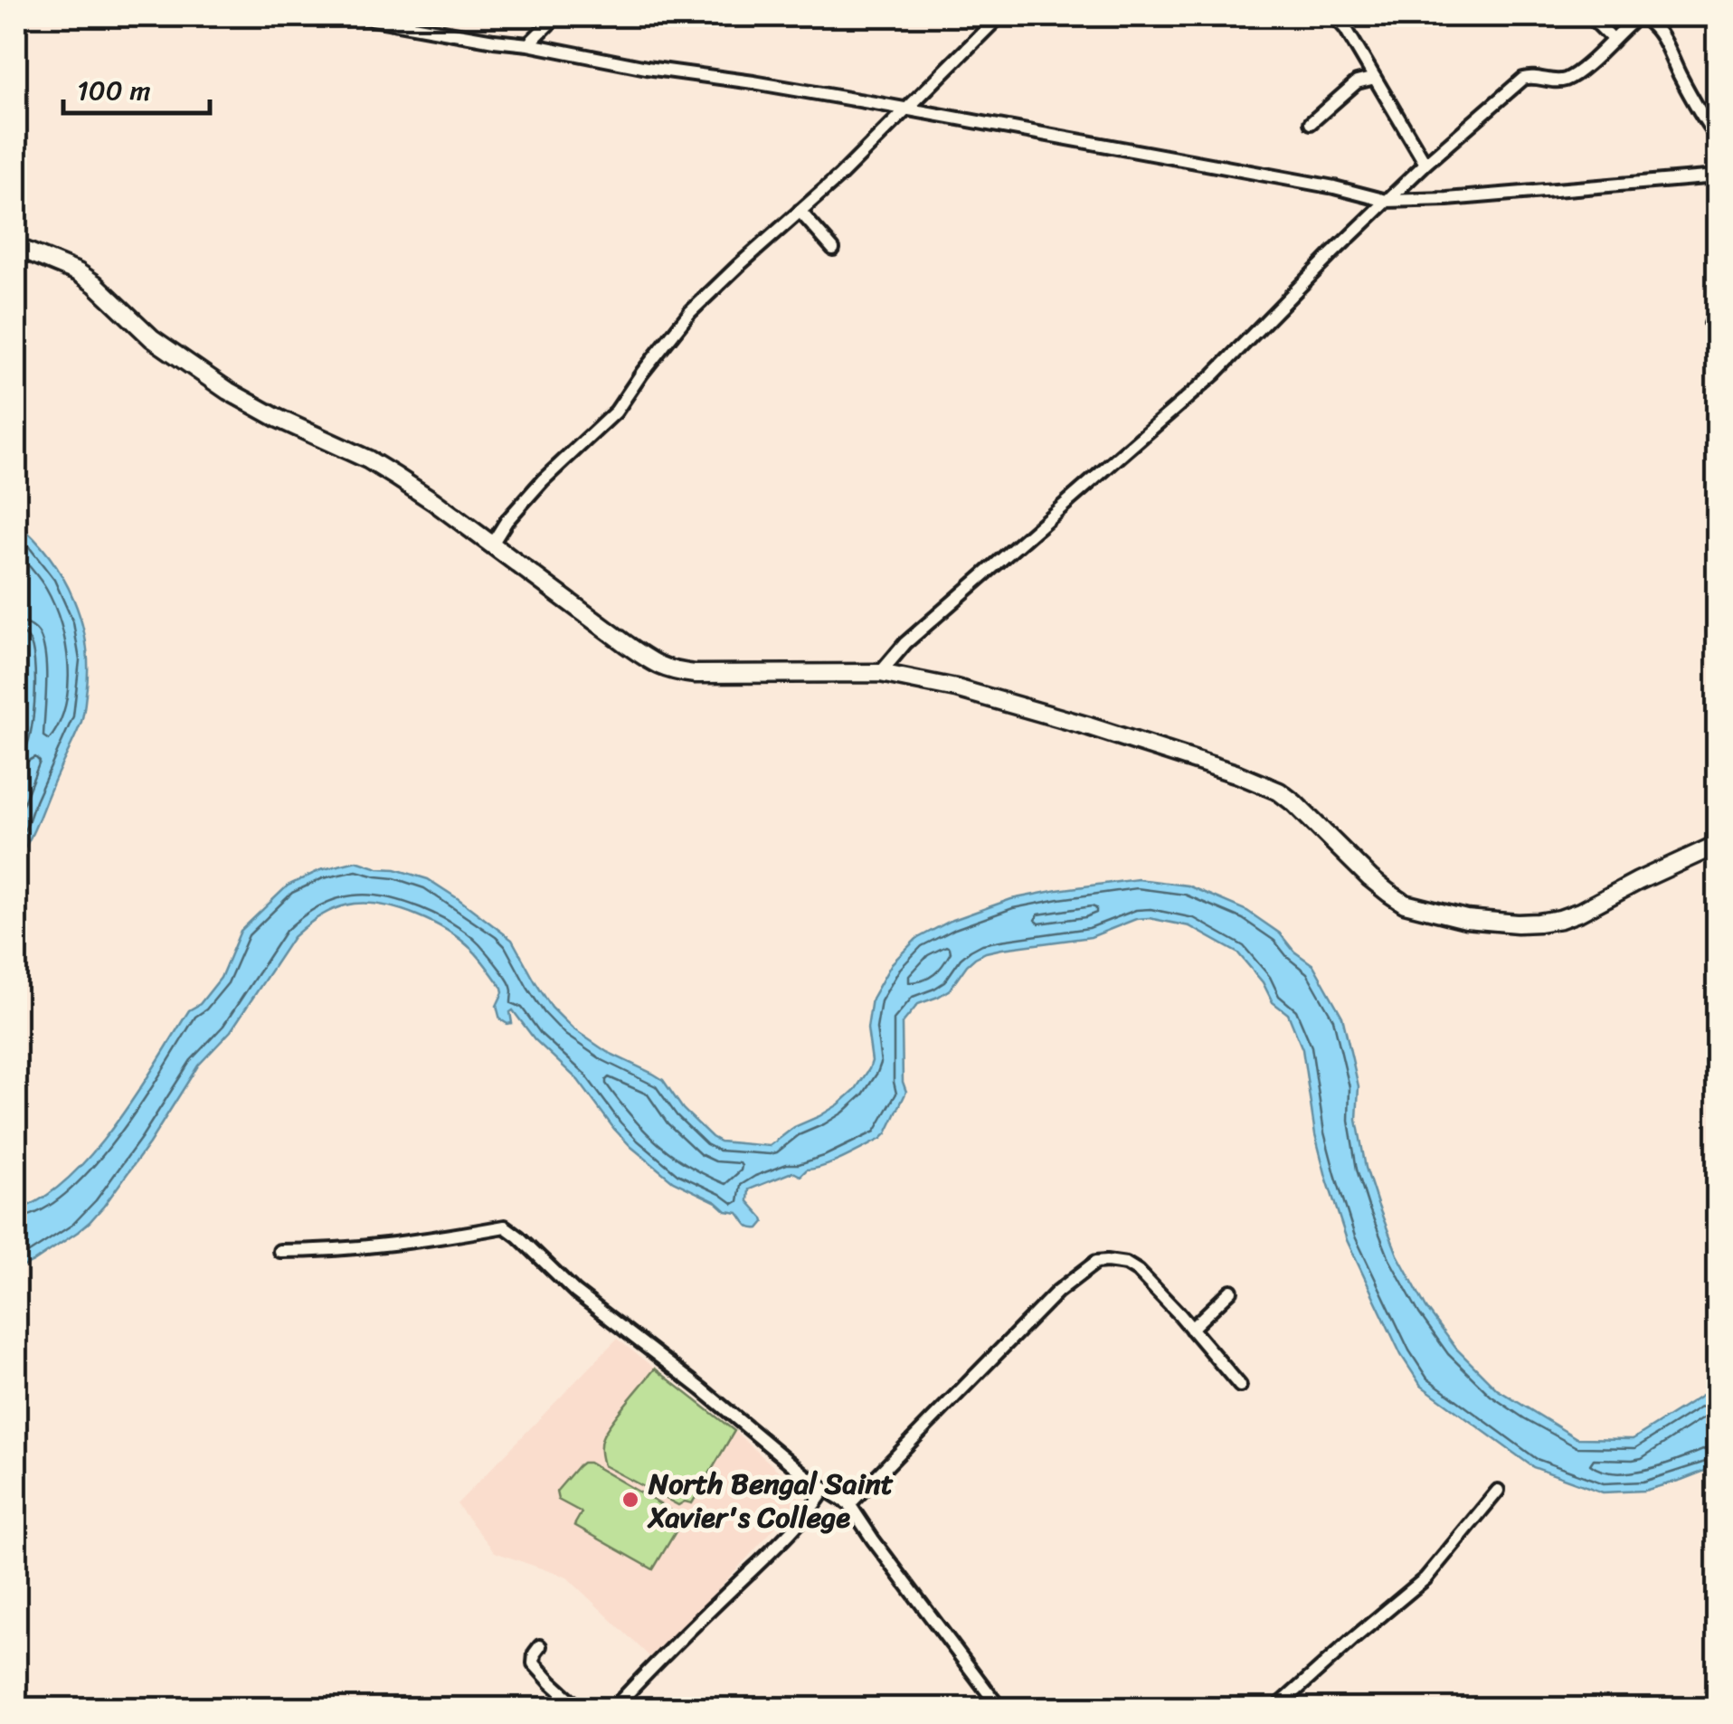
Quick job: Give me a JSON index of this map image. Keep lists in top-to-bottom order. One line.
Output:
{"places":["North Bengal Saint Xavier's College"],"scale_bar":"100 m"}
